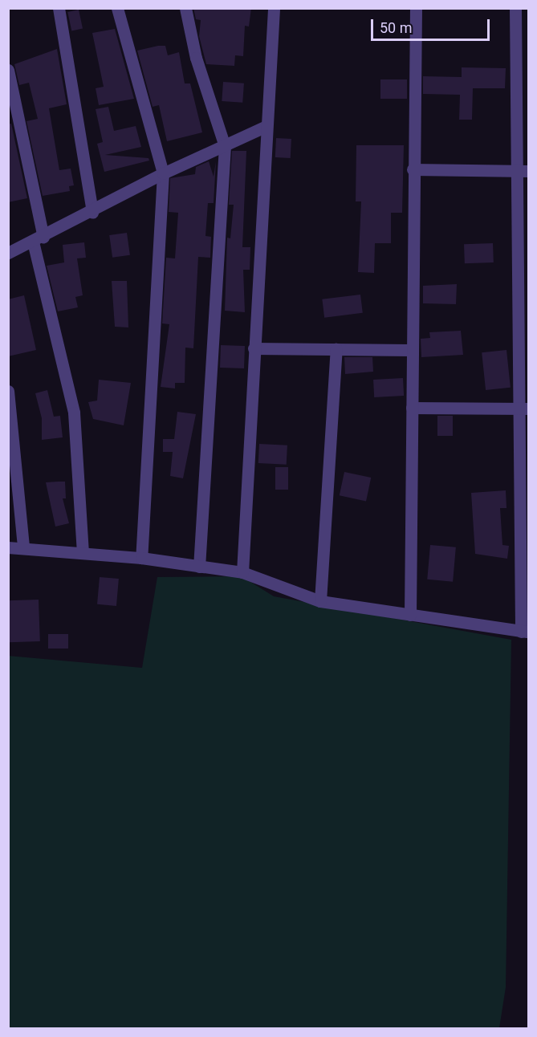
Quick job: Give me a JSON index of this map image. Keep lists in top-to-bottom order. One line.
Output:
{"scale_bar":"50 m"}
